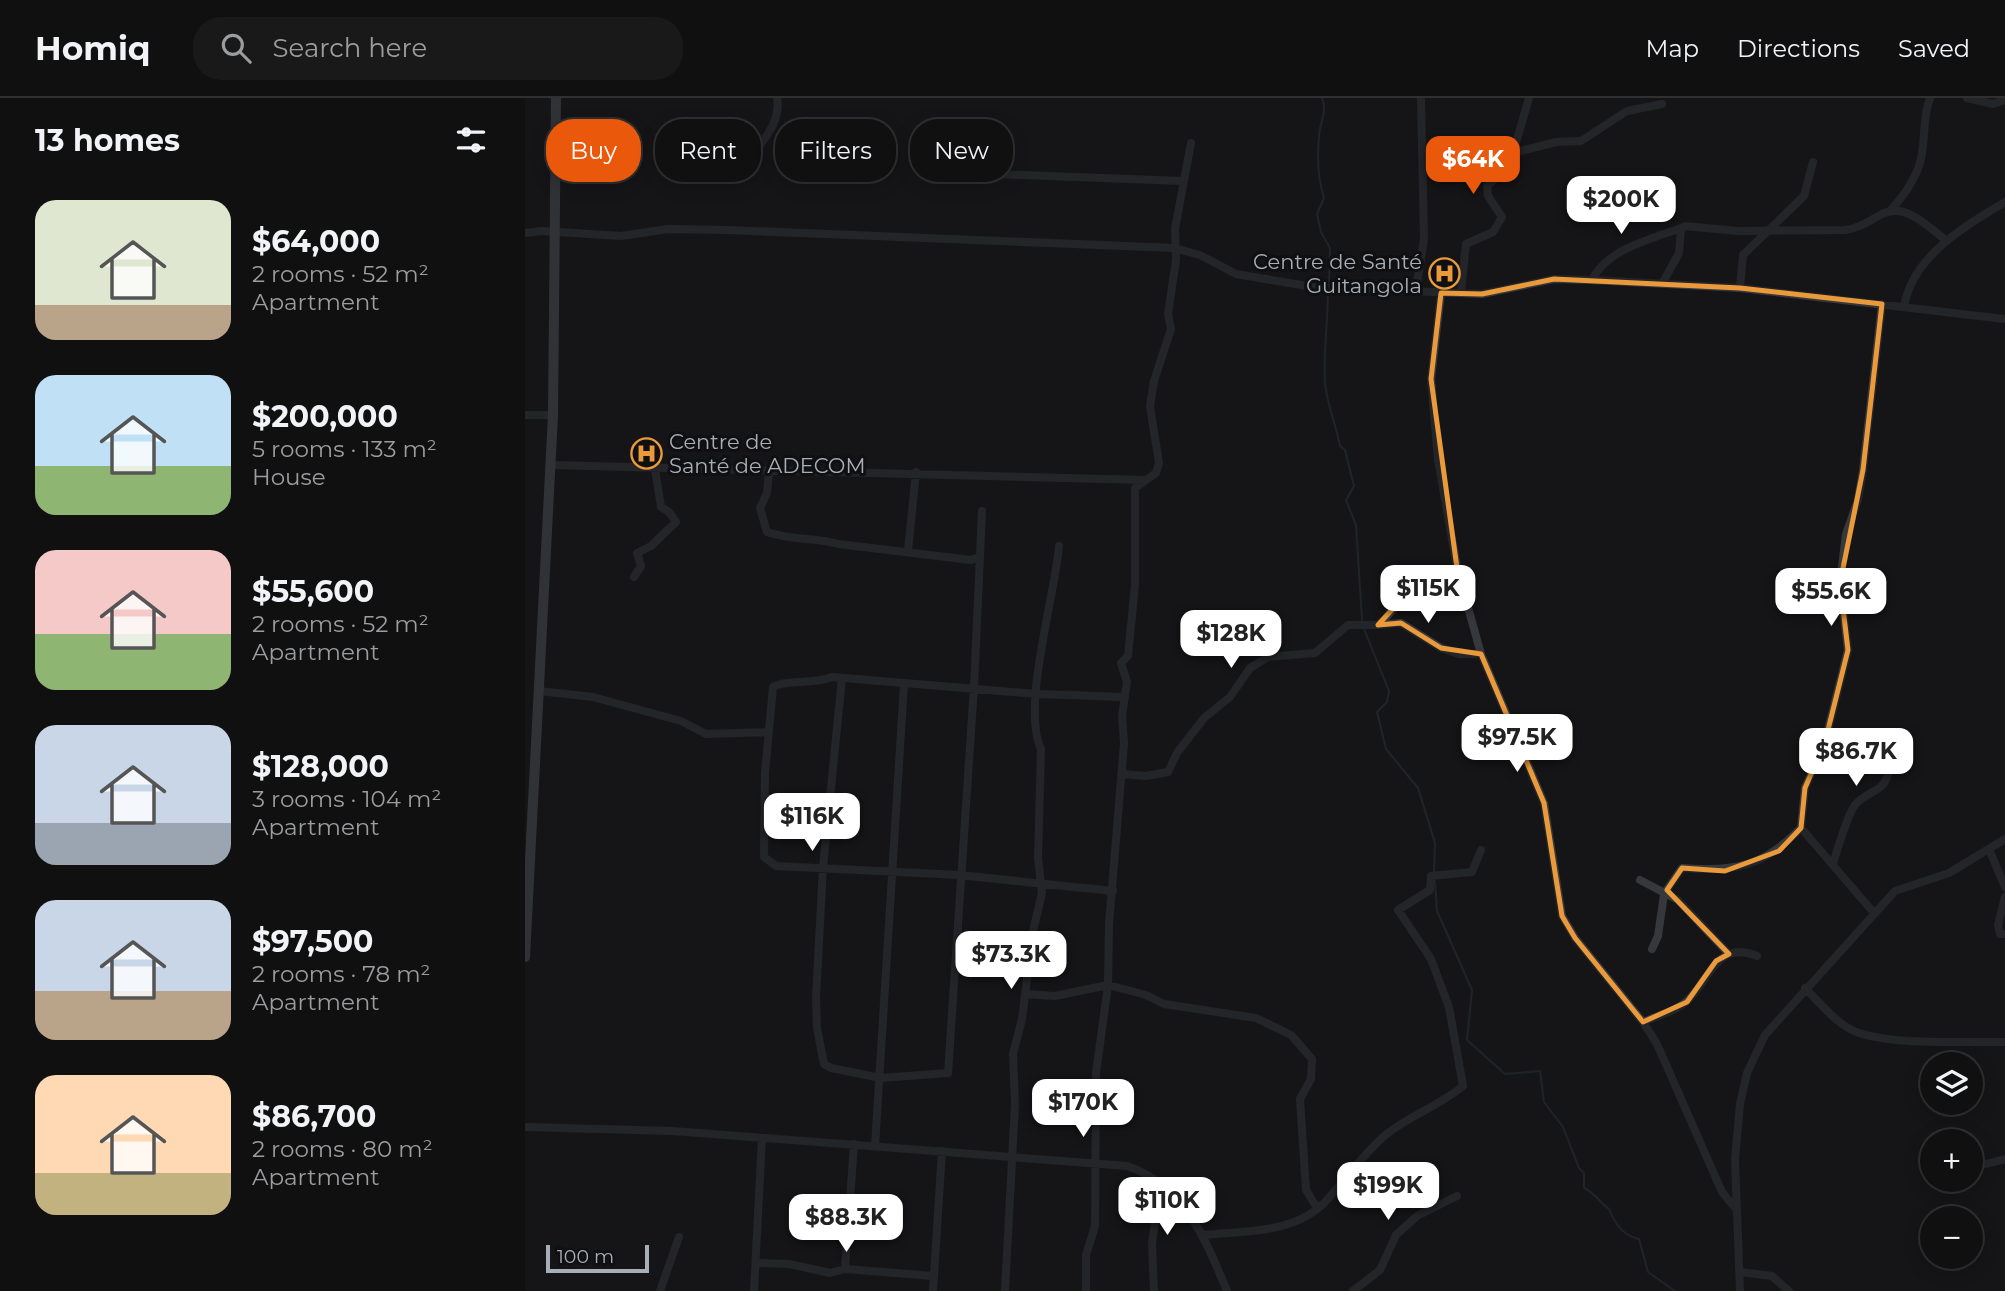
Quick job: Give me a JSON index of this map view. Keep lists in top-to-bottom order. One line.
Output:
{"places":{"hospital":["Centre de Santé Guitangola","Centre de Santé de ADECOM"]},"scale_bar":"100 m","page":{"header":"Homiq","search":"Search here","nav":["Map","Directions","Saved"],"heading":"13 homes","chip":["Buy","Rent","Filters","New"],"price":["$64K","$200K","$115K","$55.6K","$128K","$97.5K","$86.7K","$116K","$73.3K","$170K","$199K","$110K","$88.3K"],"list":[{"name":"$64,000","note":"2 rooms · 52 m² · Apartment"},{"name":"$200,000","note":"5 rooms · 133 m² · House"},{"name":"$55,600","note":"2 rooms · 52 m² · Apartment"},{"name":"$128,000","note":"3 rooms · 104 m² · Apartment"},{"name":"$97,500","note":"2 rooms · 78 m² · Apartment"},{"name":"$86,700","note":"2 rooms · 80 m² · Apartment"}],"map_buttons":["+","−"],"scale":"100 m"}}
